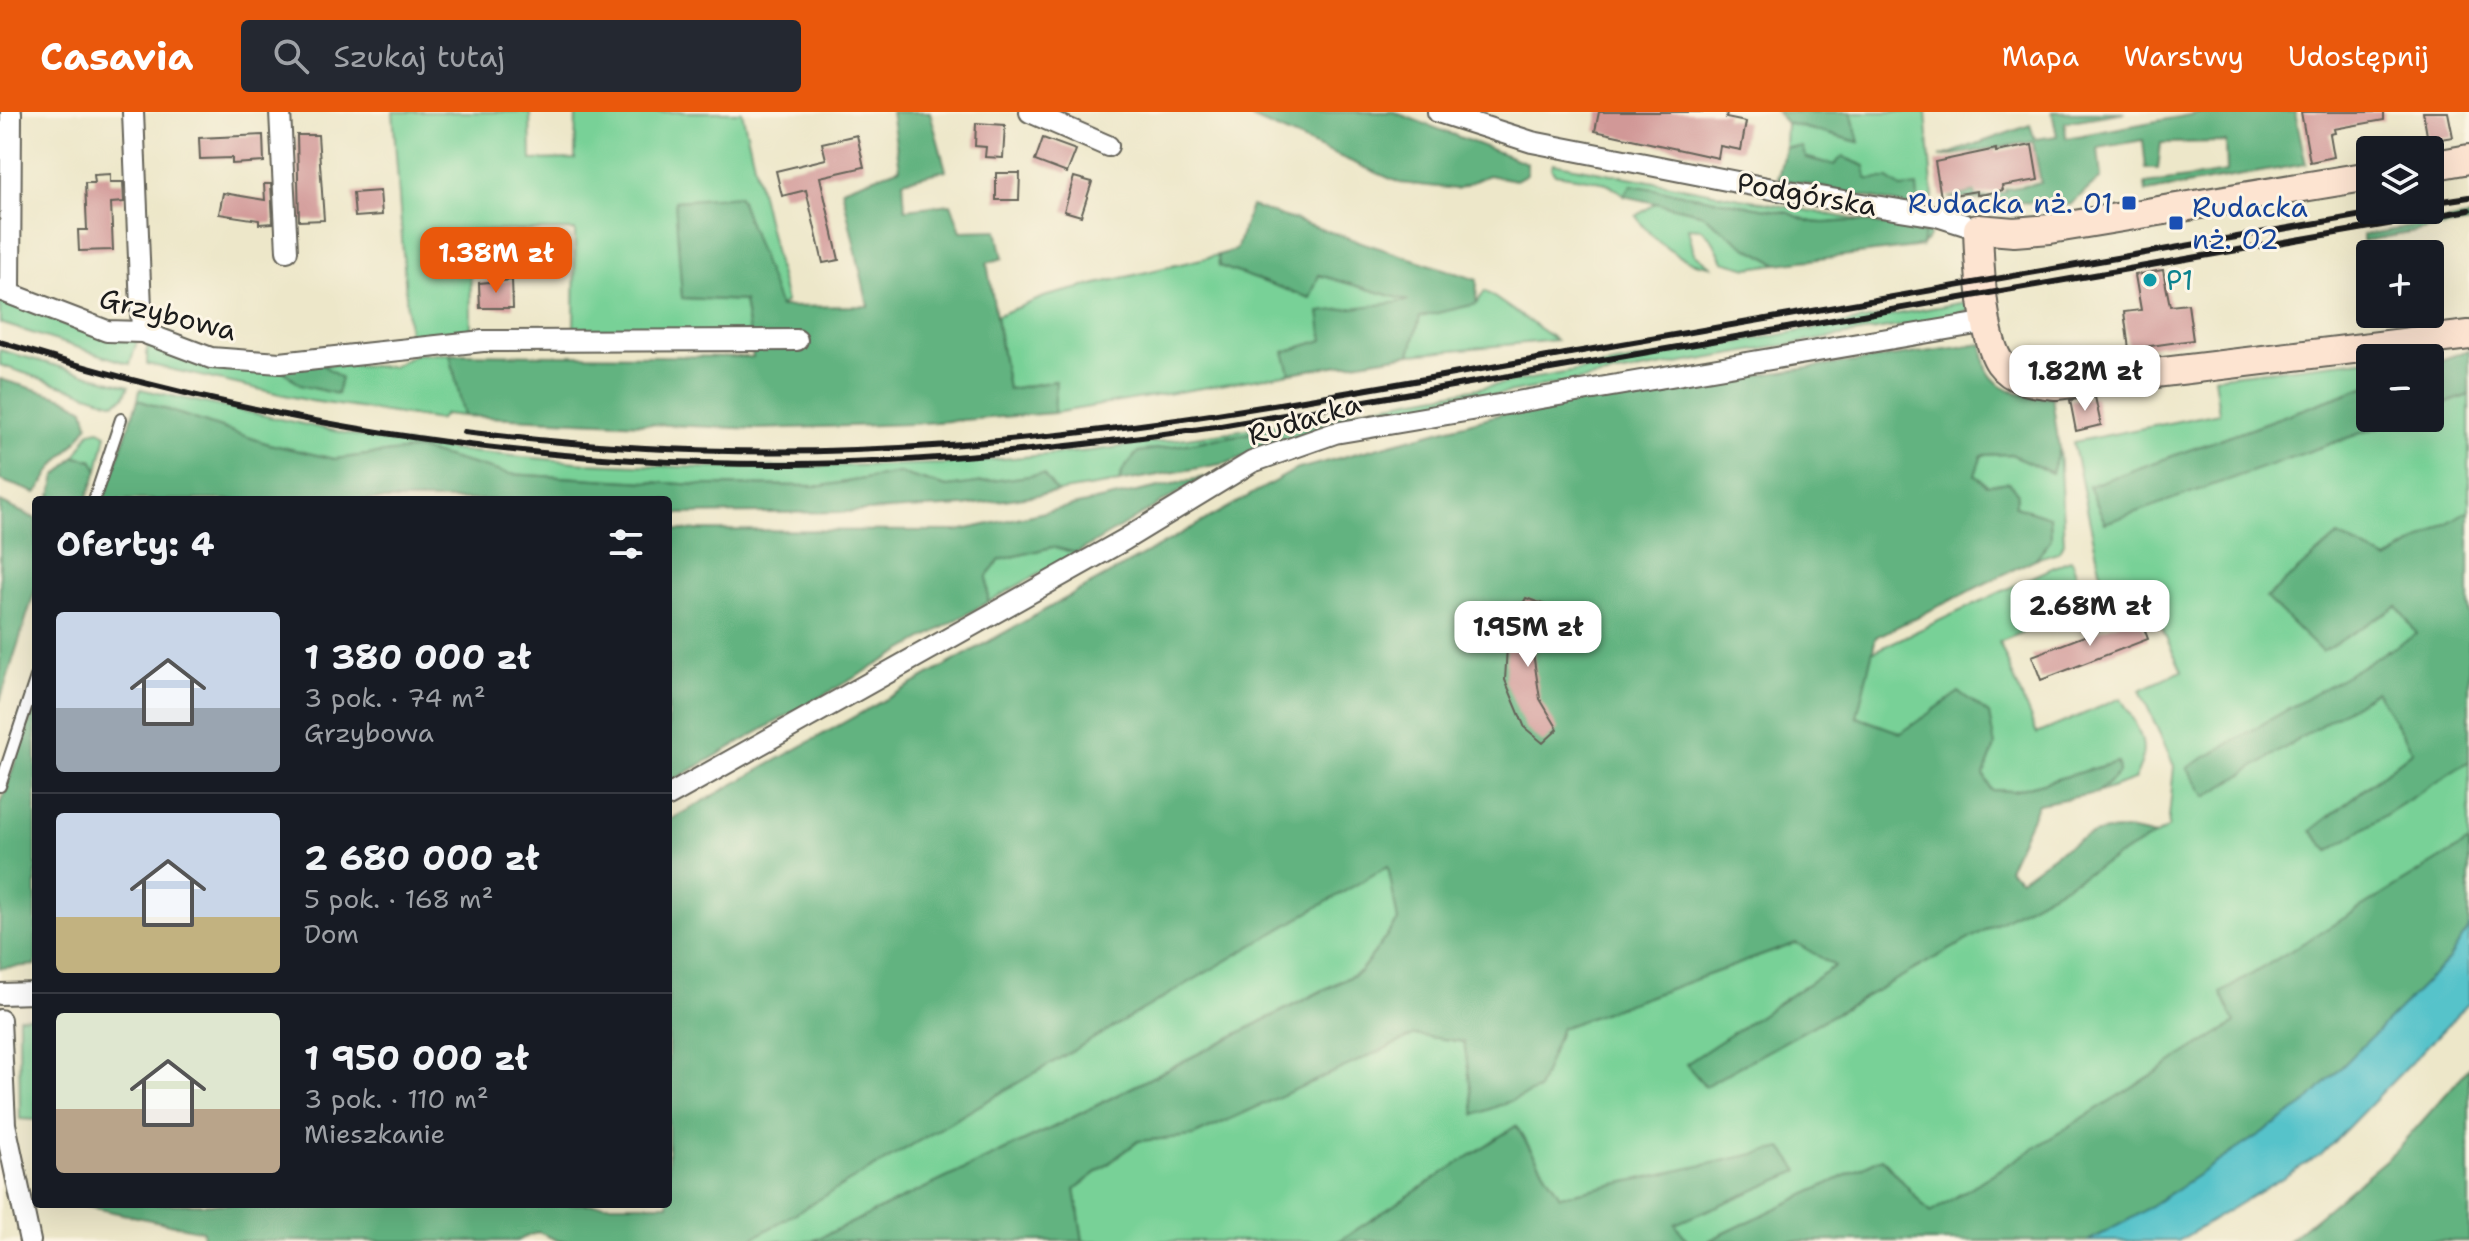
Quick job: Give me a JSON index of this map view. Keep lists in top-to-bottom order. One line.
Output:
{"streets":{"street":["Podgórska","Grzybowa","Rudacka"]},"places":{"transit":["Rudacka nż. 01","Rudacka nż. 02"],"other":["P1"]},"page":{"header":"Casavia","search":"Szukaj tutaj","nav":["Mapa","Warstwy","Udostępnij"],"map_buttons":["+","−"],"price":["1.38M zł","1.82M zł","2.68M zł","1.95M zł"],"heading":"Oferty: 4","list":[{"name":"1 380 000 zł","note":"3 pok. · 74 m² · Grzybowa"},{"name":"2 680 000 zł","note":"5 pok. · 168 m² · Dom"},{"name":"1 950 000 zł","note":"3 pok. · 110 m² · Mieszkanie"}]}}
